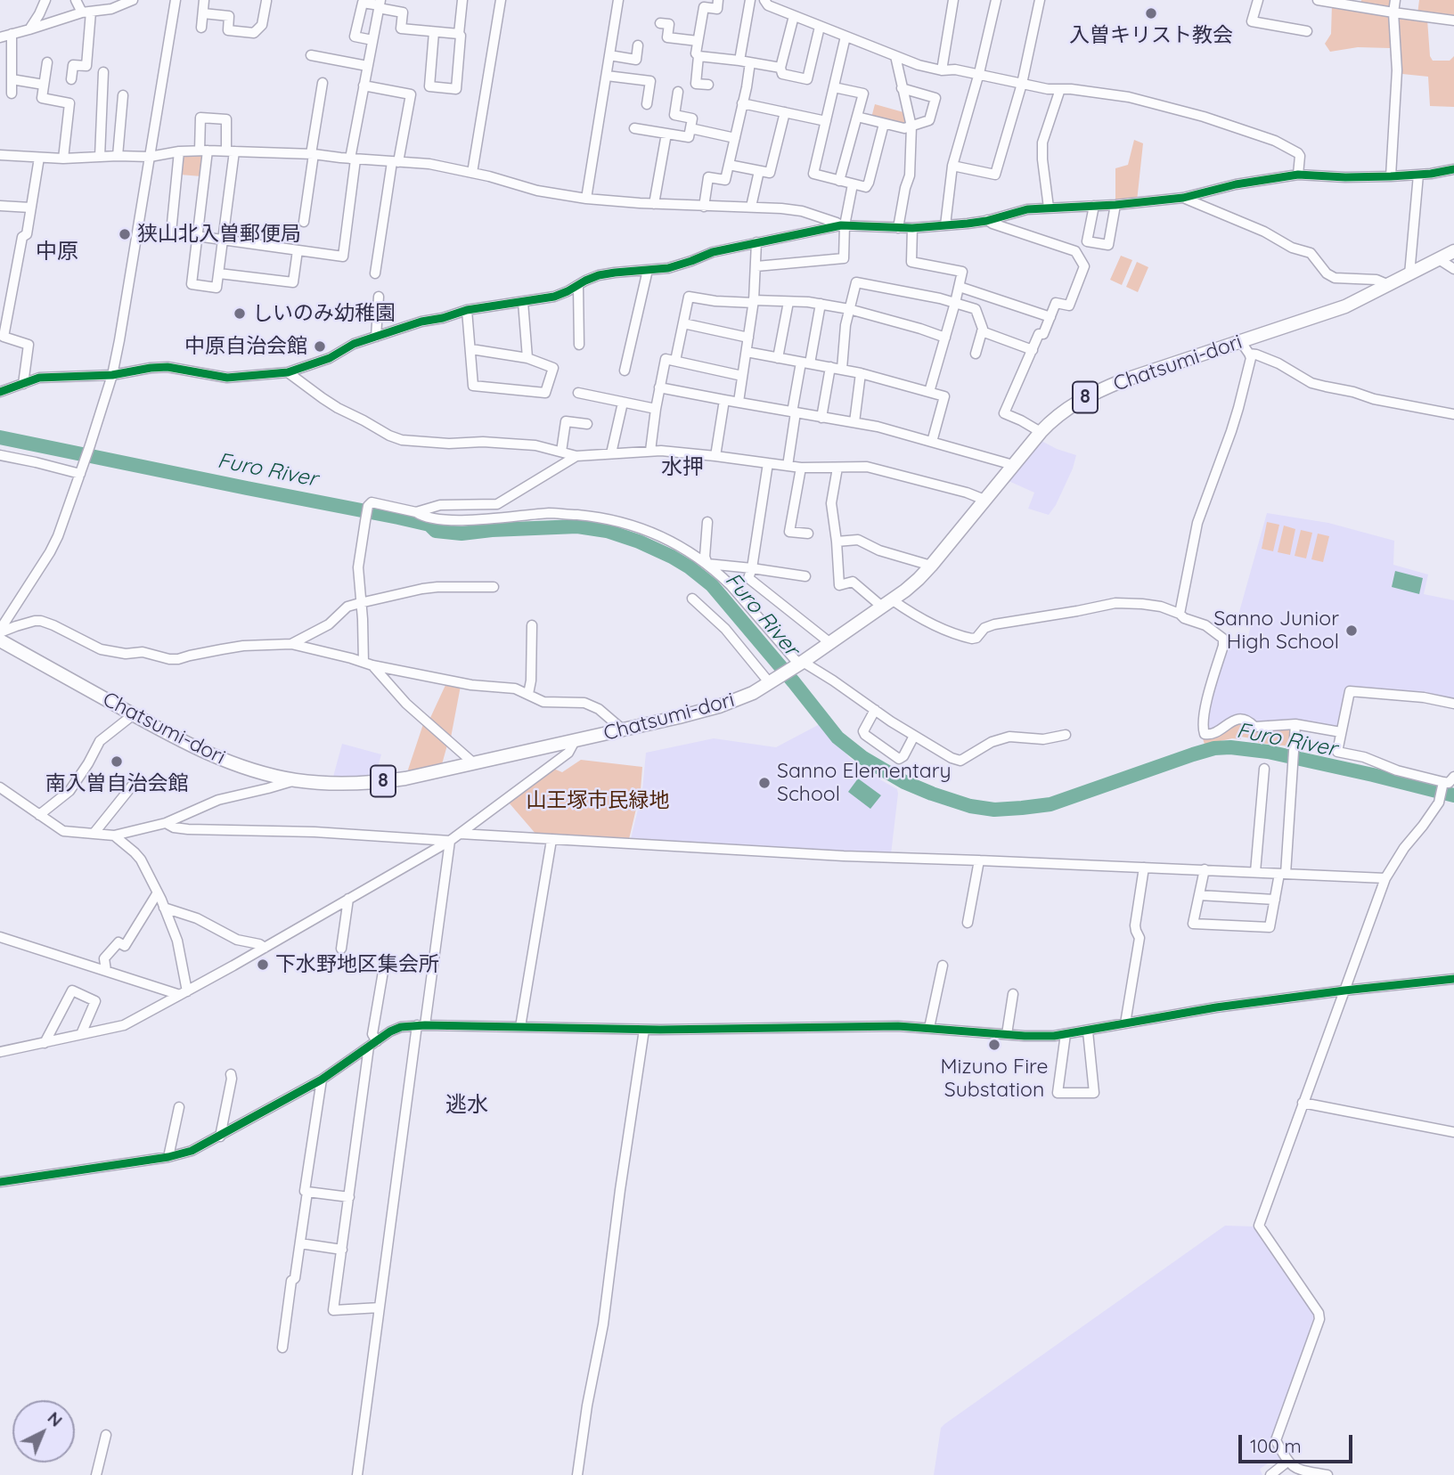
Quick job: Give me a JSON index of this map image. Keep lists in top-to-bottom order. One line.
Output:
{"streets":{"main road":["Chatsumi-dori","8"]},"districts":["中原","水押","逃水"],"water":["Furo River"],"parks":["山王塚市民緑地"],"places":["入曽キリスト教会","狭山北入曽郵便局","しいのみ幼稚園","中原自治会館","Sanno Junior High School","南入曽自治会館","Sanno Elementary School","下水野地区集会所","Mizuno Fire Substation"],"scale_bar":"100 m","north":"top right"}
